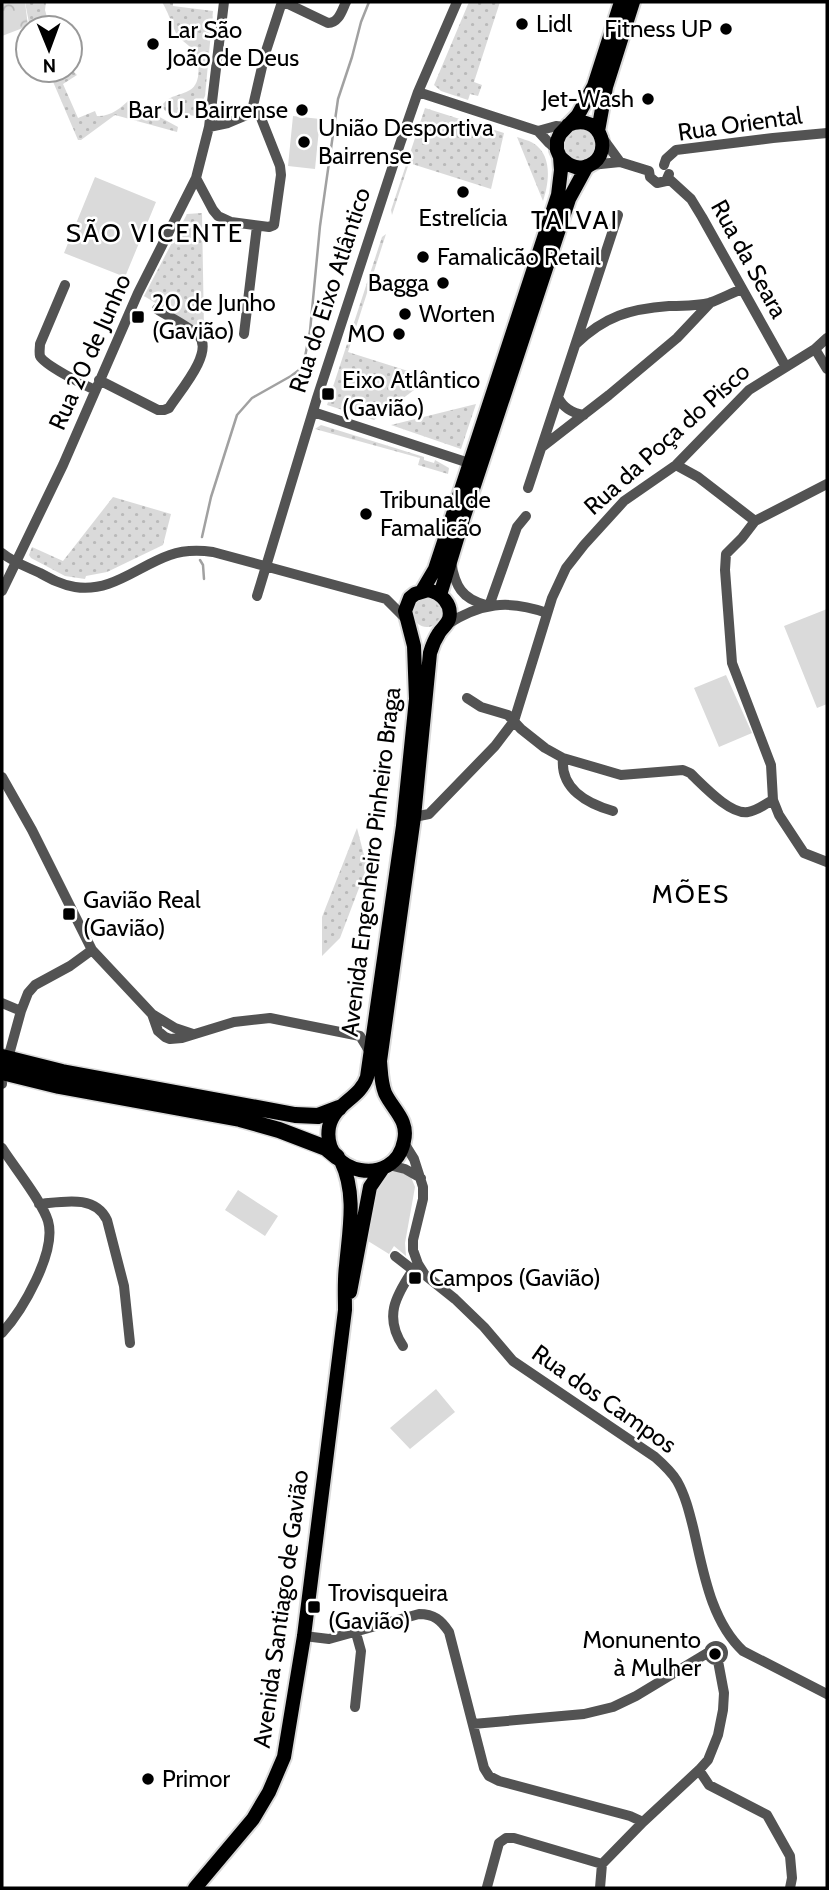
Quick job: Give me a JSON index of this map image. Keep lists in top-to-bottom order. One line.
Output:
{"streets":{"main road":["Avenida Engenheiro Pinheiro Braga","Avenida Santiago de Gavião"],"street":["Rua Oriental","Rua da Seara","Rua do Eixo Atlântico","Rua 20 de Junho","Rua da Poça do Pisco","Rua dos Campos"]},"crossings":[["Rua Oriental","Rua da Seara"],["Rua da Seara","Rua da Poça do Pisco"],["Rua da Poça do Pisco","Avenida Engenheiro Pinheiro Braga"],["Avenida Engenheiro Pinheiro Braga","Avenida Santiago de Gavião"]],"districts":["TALVAI","SÃO VICENTE","MÕES"],"places":{"other":["Lidl","Fitness UP","Lar São João de Deus","Jet-Wash","Bar U. Bairrense","União Desportiva Bairrense","Estrelícia","Famalicão Retail","Bagga","Worten","MO","Tribunal de Famalicão","Monunento à Mulher","Primor"],"transit":["20 de Junho (Gavião)","Eixo Atlântico (Gavião)","Gavião Real (Gavião)","Campos (Gavião)","Trovisqueira (Gavião)"]},"north":"bottom"}
